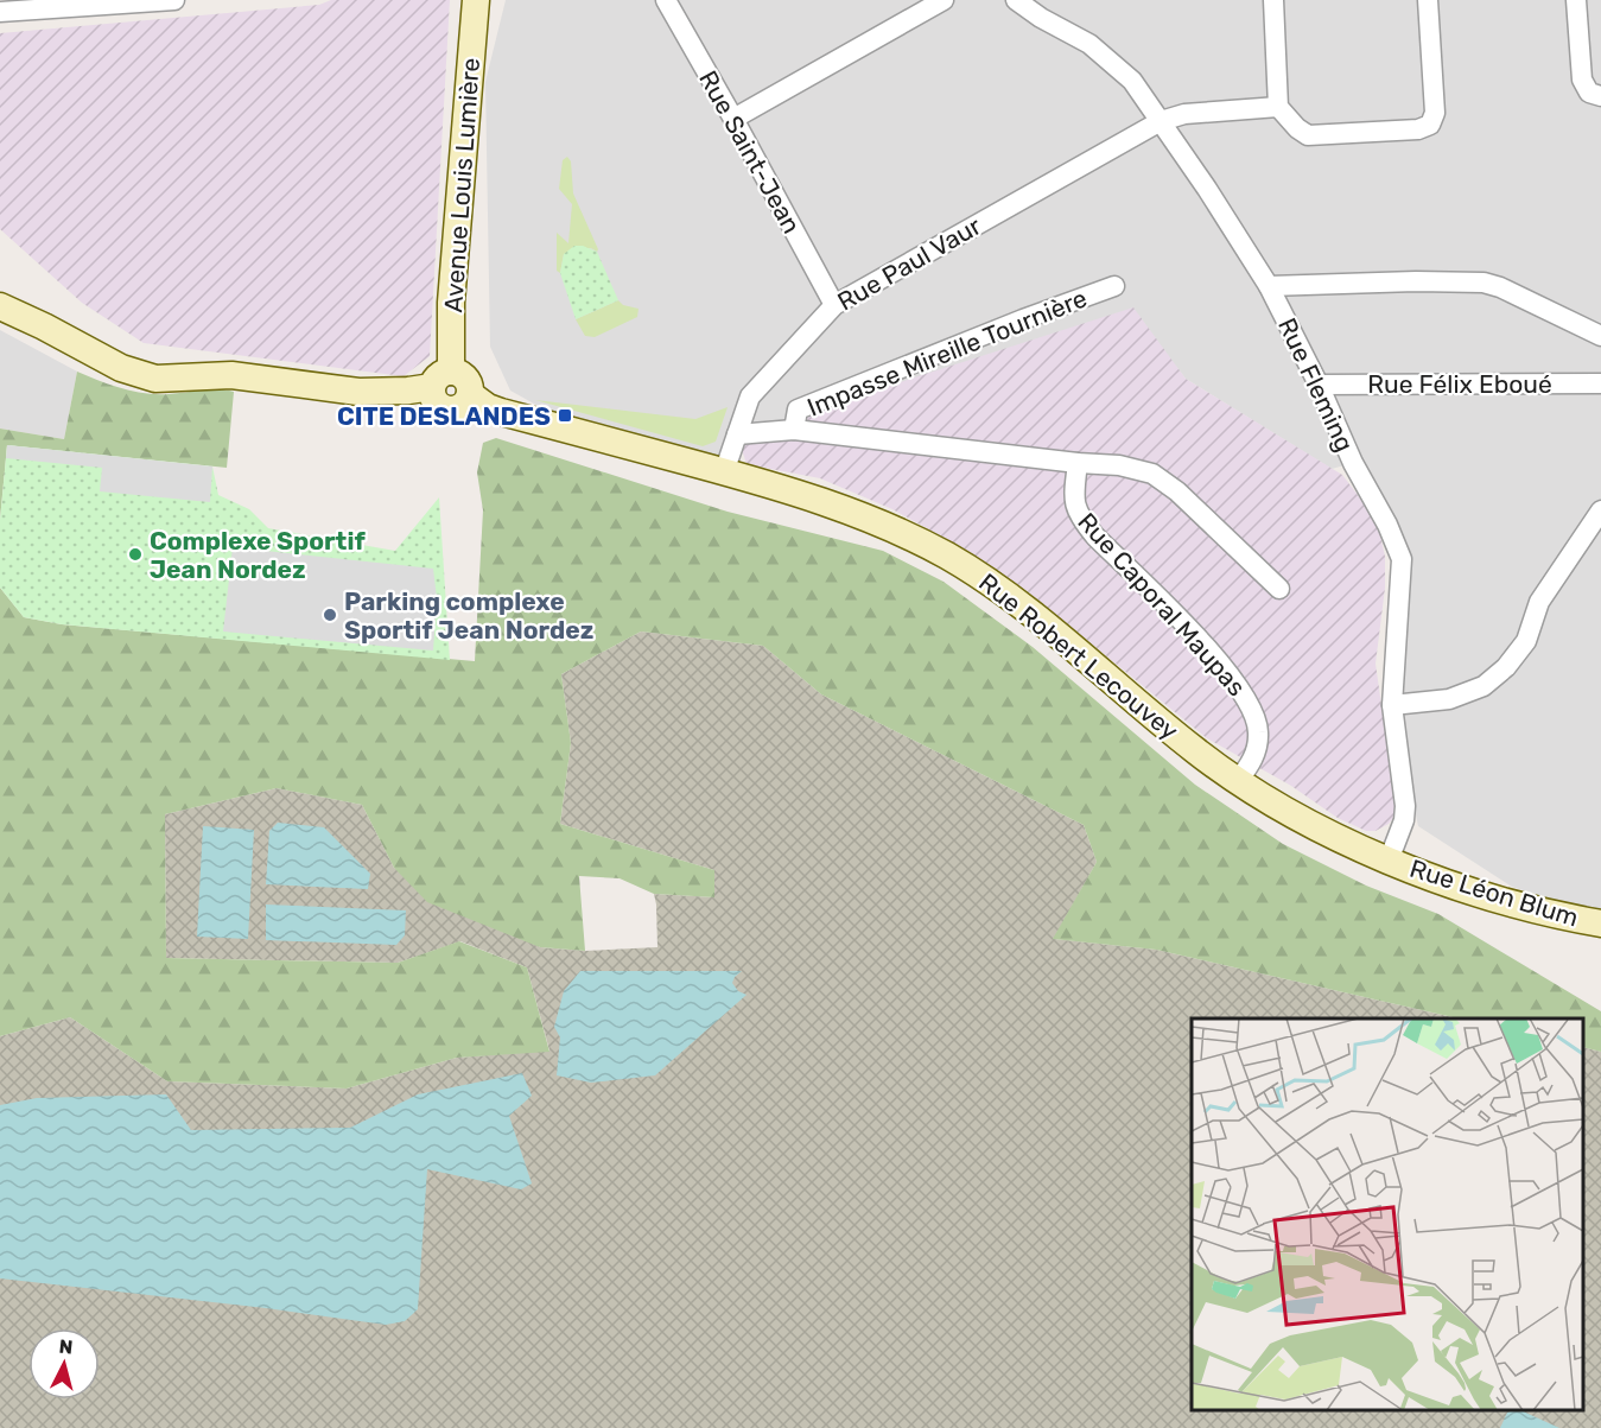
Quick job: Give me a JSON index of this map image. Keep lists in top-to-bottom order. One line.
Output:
{"streets":{"street":["Rue Saint-Jean","Avenue Louis Lumière","Rue Paul Vaur","Impasse Mireille Tournière","Rue Félix Eboué","Rue Fleming","Rue Caporal Maupas","Rue Robert Lecouvey","Rue Léon Blum"]},"crossings":[["Rue Saint-Jean","Rue Paul Vaur"],["Avenue Louis Lumière","Rue Robert Lecouvey"],["Rue Paul Vaur","Rue Fleming"],["Rue Paul Vaur","Rue Robert Lecouvey"],["Rue Félix Eboué","Rue Fleming"],["Rue Fleming","Rue Robert Lecouvey"],["Rue Fleming","Rue Léon Blum"],["Rue Caporal Maupas","Rue Robert Lecouvey"],["Rue Robert Lecouvey","Rue Léon Blum"]],"places":{"transit":["CITE DESLANDES"],"other":["Complexe Sportif Jean Nordez","Parking complexe Sportif Jean Nordez"]},"north":"top"}
